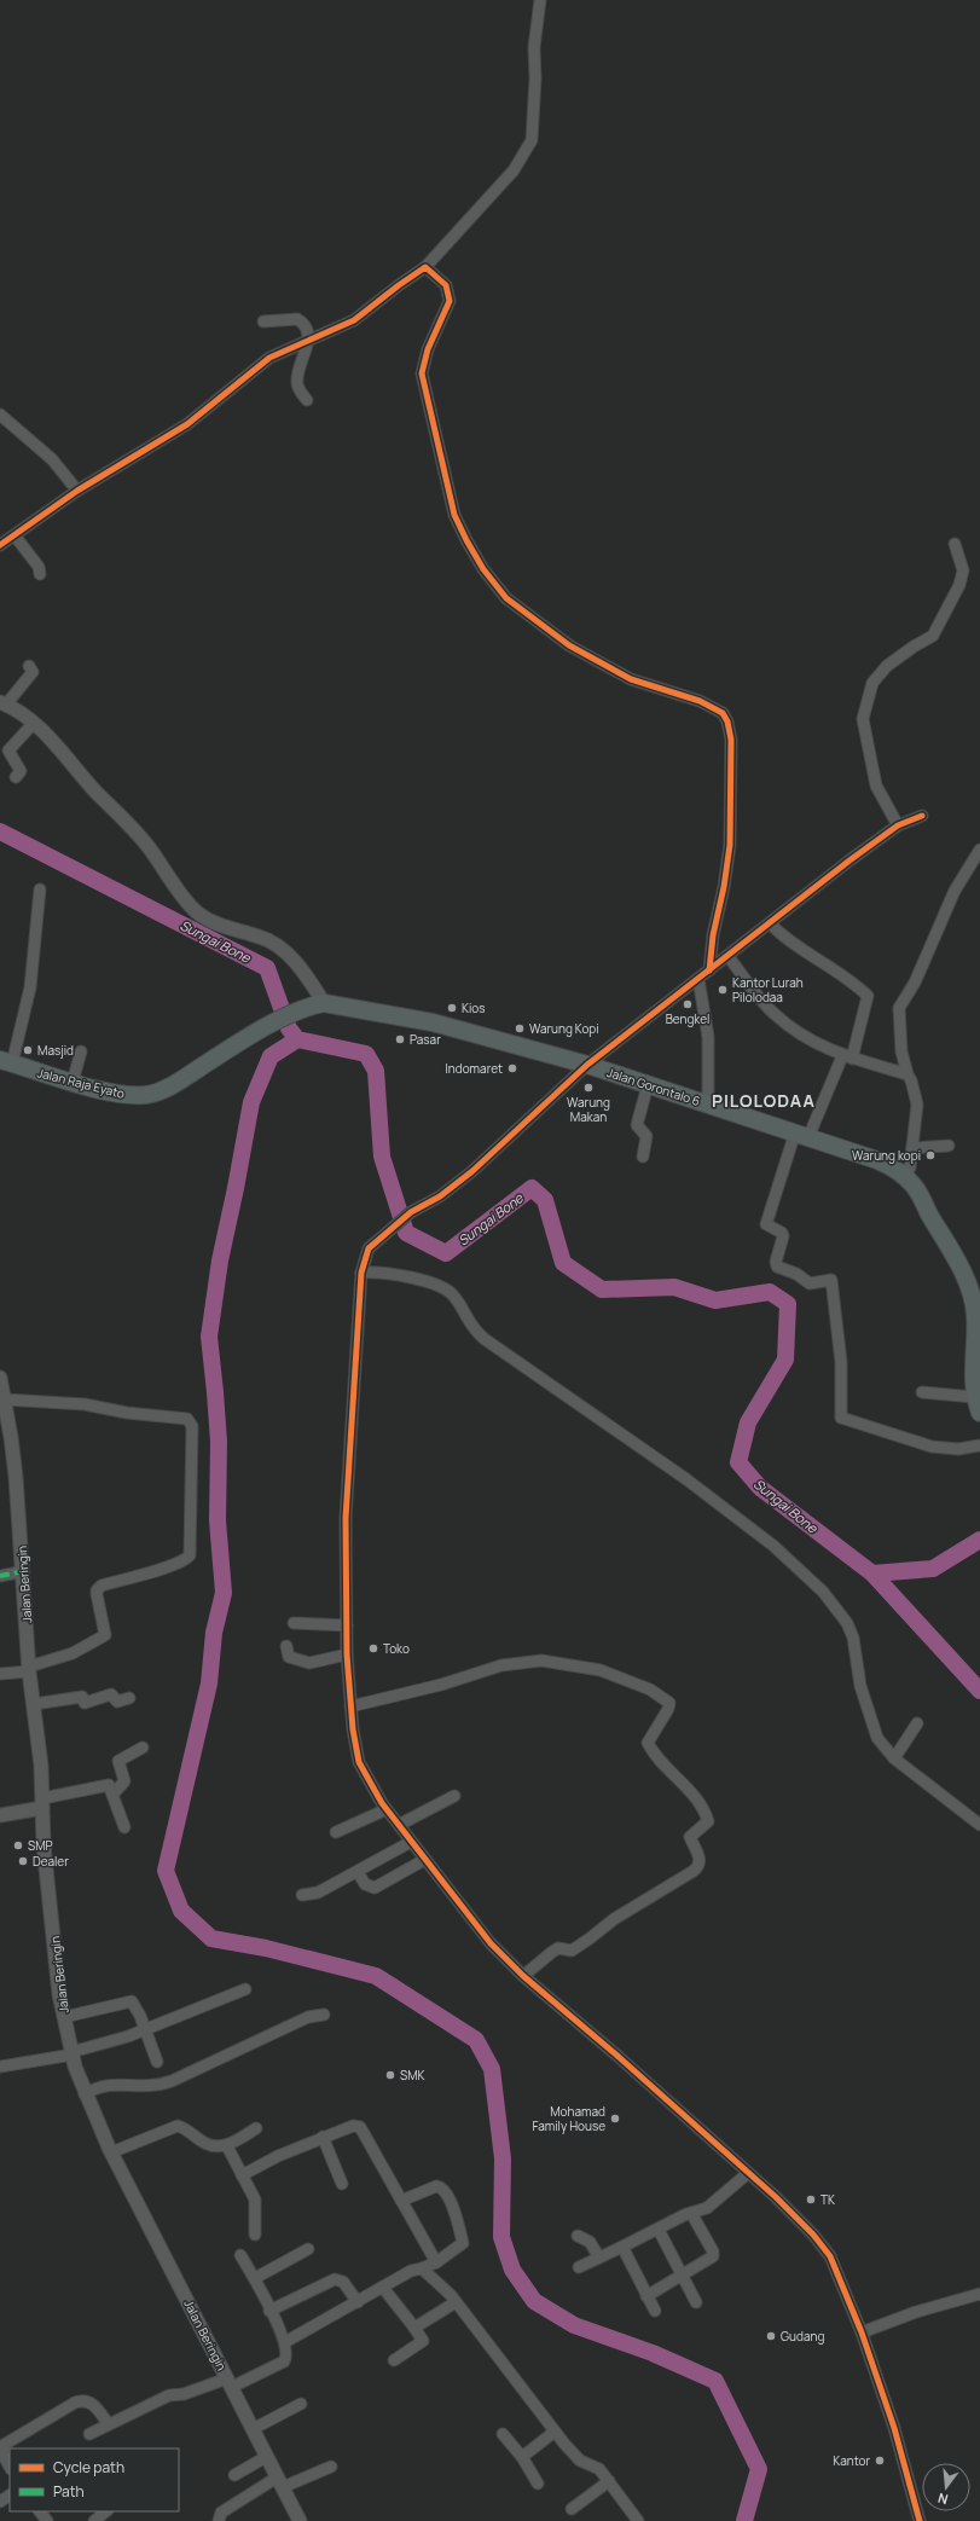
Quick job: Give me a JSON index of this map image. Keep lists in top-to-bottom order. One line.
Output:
{"streets":{"main road":["Jalan Raja Eyato","Jalan Gorontalo 6"],"street":["Jalan Beringin"]},"crossings":[["Jalan Raja Eyato","Jalan Gorontalo 6"]],"districts":["PILOLODAA"],"water":["Sungai Bone"],"places":["Kantor Lurah Pilolodaa","Bengkel","Kios","Warung Kopi","Pasar","Masjid","Indomaret","Warung Makan","Warung kopi","Toko","SMP","Dealer","SMK","Mohamad Family House","TK","Gudang","Kantor"],"legend":["Cycle path","Path"],"north":"bottom"}
